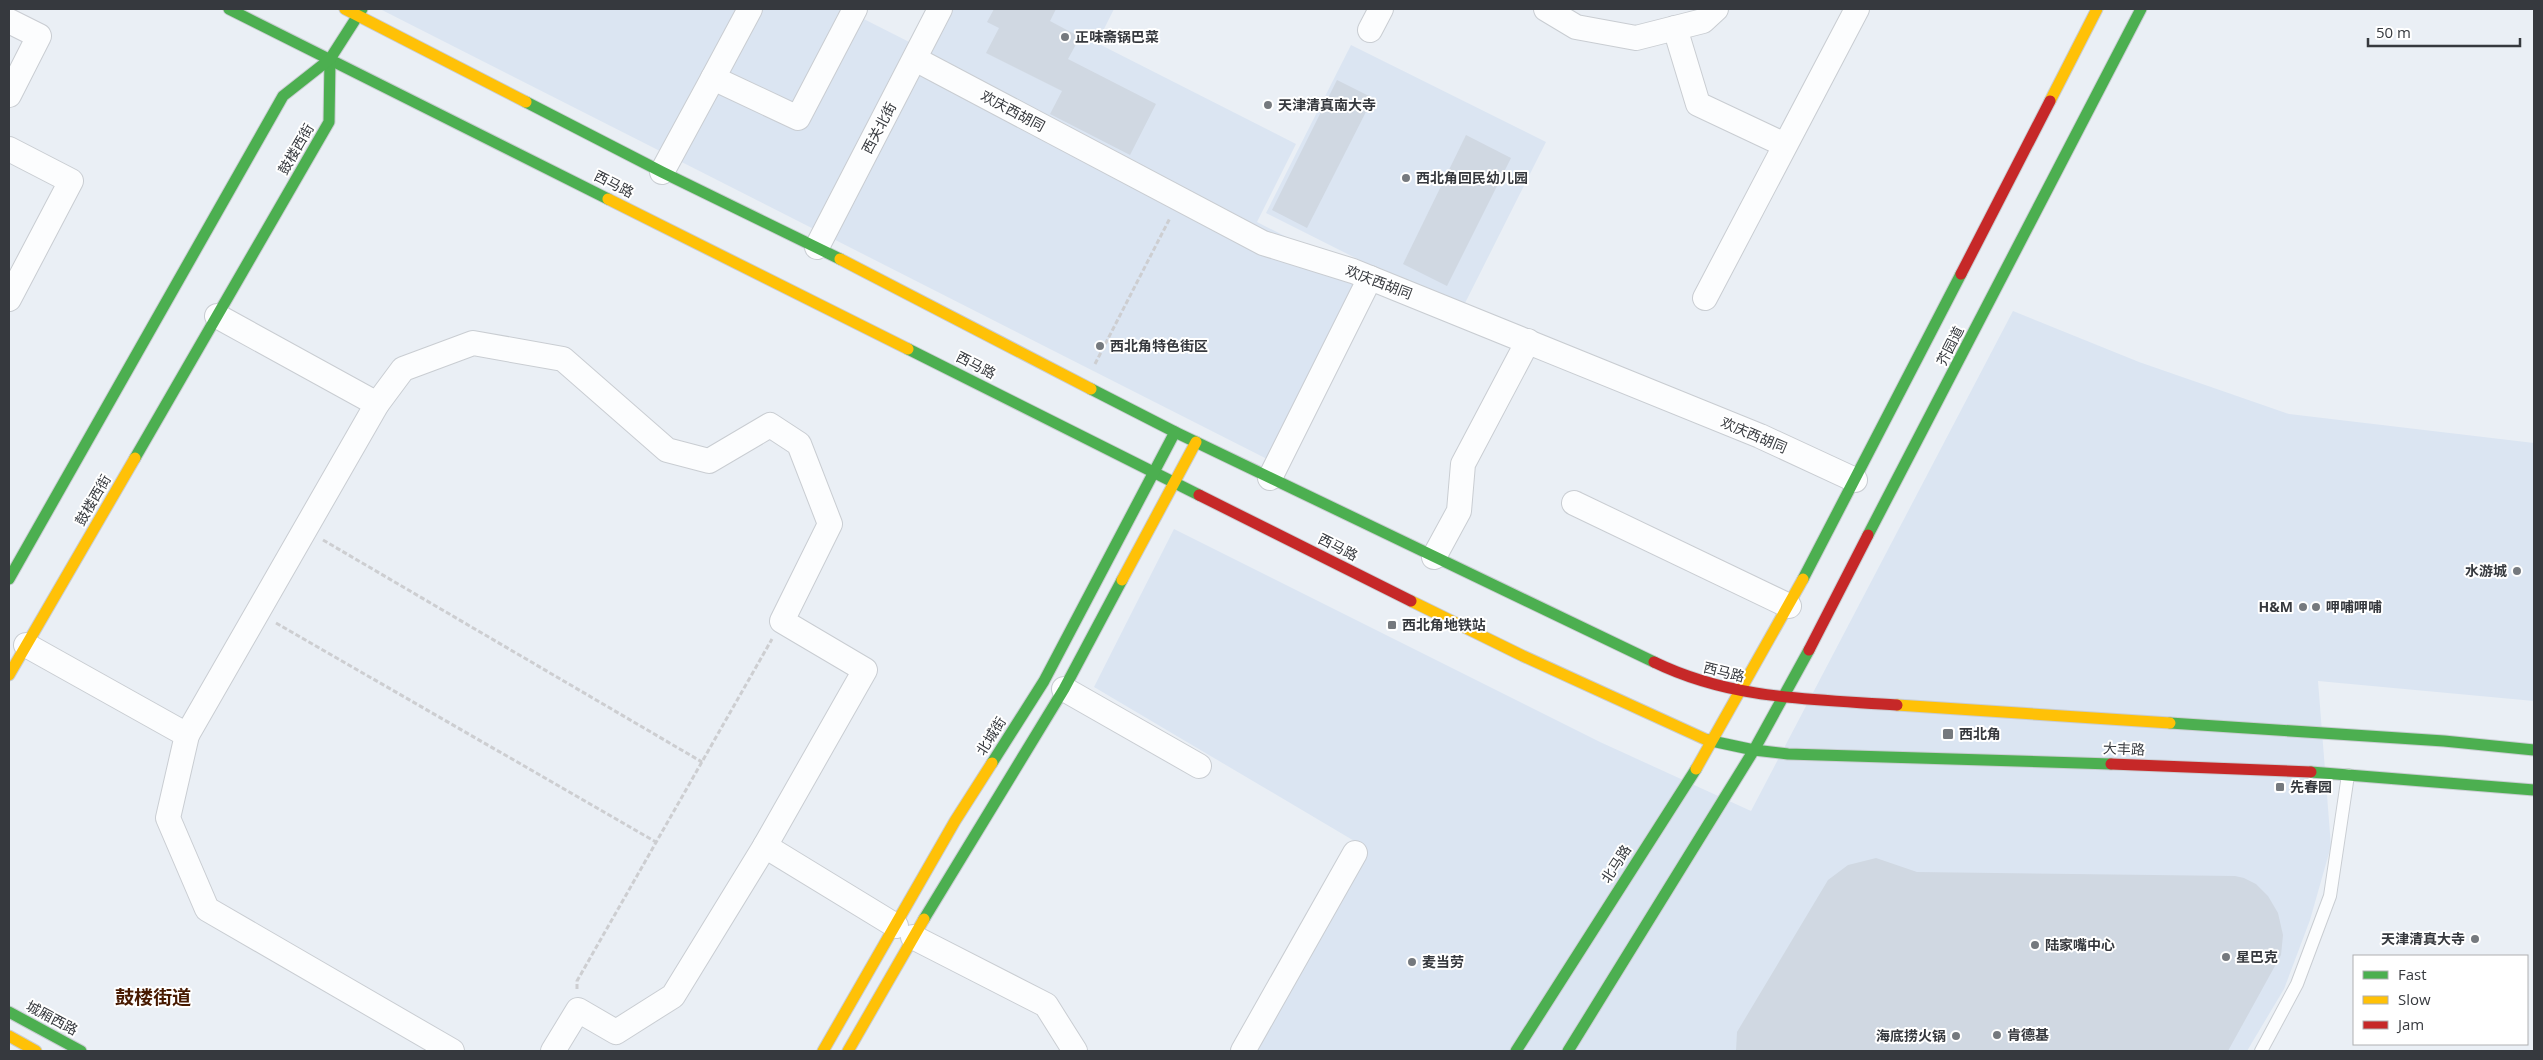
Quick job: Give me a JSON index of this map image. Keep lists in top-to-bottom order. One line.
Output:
{"streets":{"main road":["鼓楼西街","西马路","芥园道","北城街","大丰路","北马路","城厢西路"],"street":["欢庆西胡同","西关北街"]},"crossings":[["欢庆西胡同","西关北街"],["欢庆西胡同","芥园道"],["西关北街","西马路"],["鼓楼西街","西马路"],["西马路","芥园道"],["西马路","北城街"],["西马路","大丰路"],["西马路","北马路"],["芥园道","北马路"],["大丰路","北马路"]],"districts":["鼓楼街道"],"places":{"other":["正味斋锅巴菜","天津清真南大寺","西北角回民幼儿园","西北角特色街区","水游城","H&M","呷哺呷哺","天津清真大寺","陆家嘴中心","星巴克","麦当劳","肯德基","海底捞火锅"],"transit":["西北角地铁站","西北角","先春园"]},"legend":["Fast","Slow","Jam"],"scale_bar":"50 m"}
